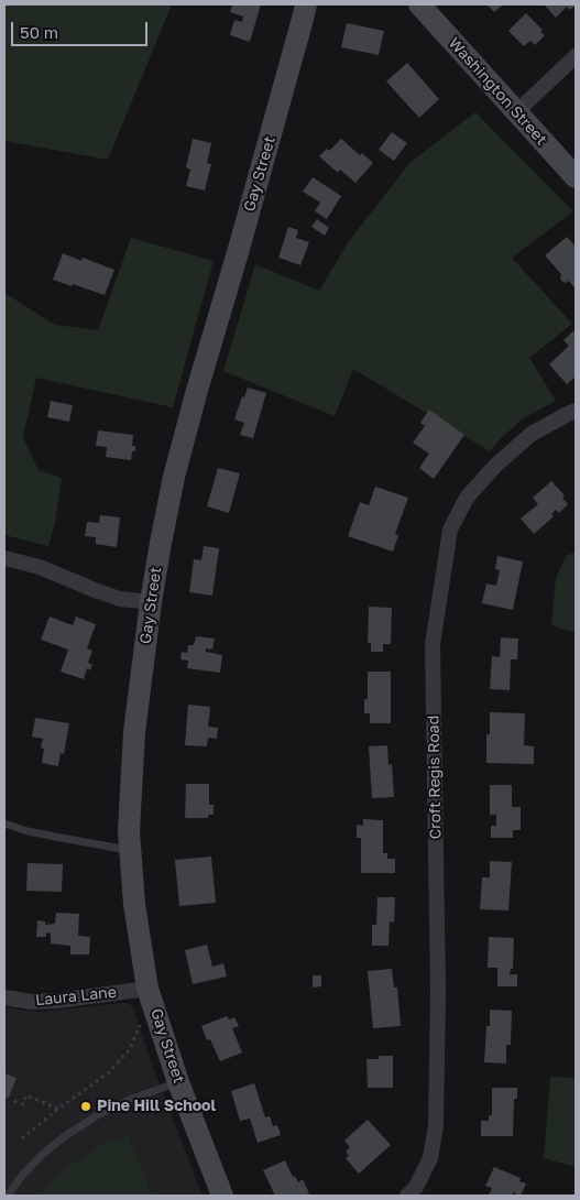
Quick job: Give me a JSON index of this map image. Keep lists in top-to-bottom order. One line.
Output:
{"streets":{"street":["Washington Street","Gay Street","Croft Regis Road","Laura Lane"]},"crossings":[["Gay Street","Laura Lane"]],"places":["Pine Hill School"],"scale_bar":"50 m"}
